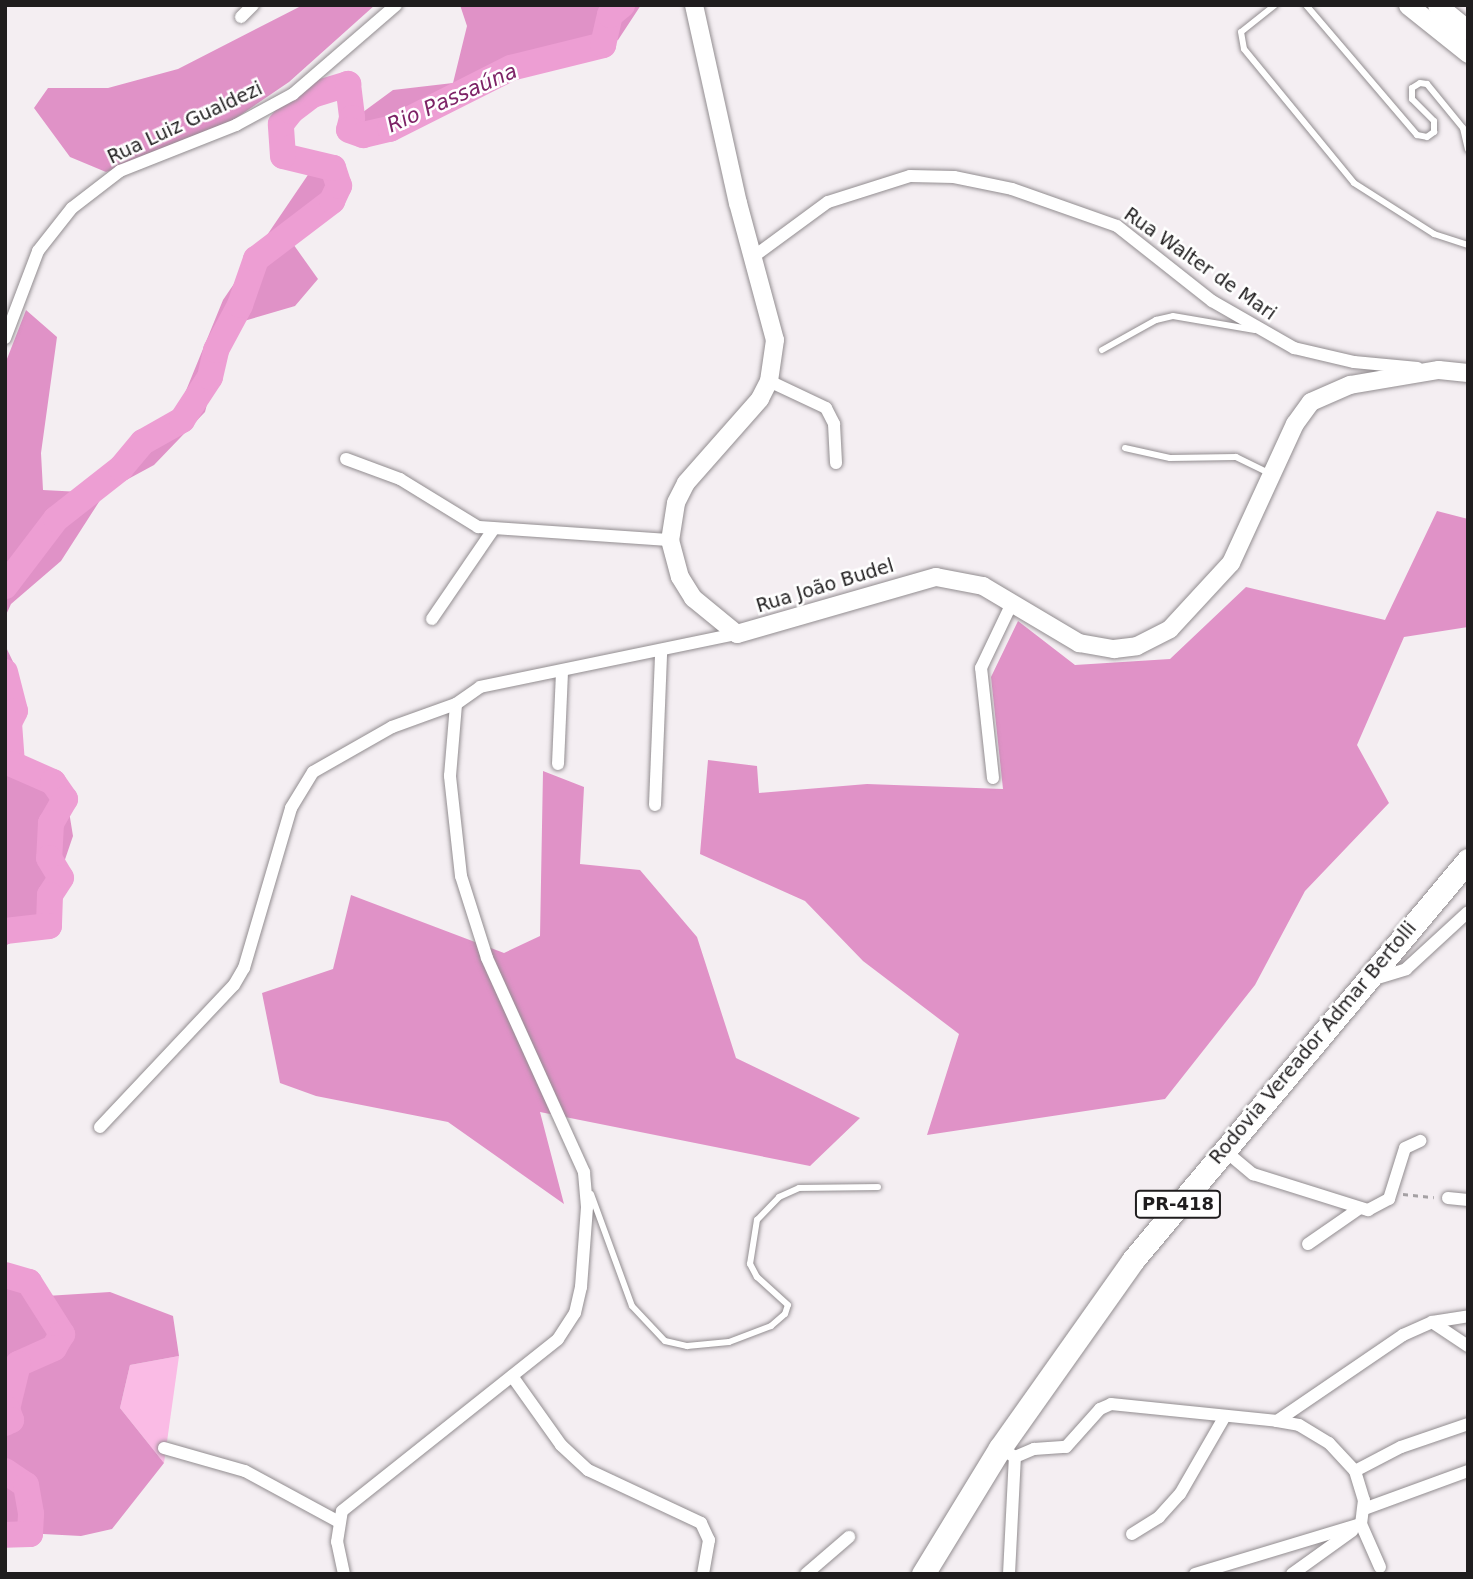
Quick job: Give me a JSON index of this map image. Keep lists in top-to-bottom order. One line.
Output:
{"streets":{"highway":["Rodovia Vereador Admar Bertolli","PR-418"],"street":["Rua Luiz Gualdezi","Rua Walter de Mari","Rua João Budel"]},"crossings":[["Rua Walter de Mari","Rua João Budel"]],"water":["Rio Passaúna"]}
